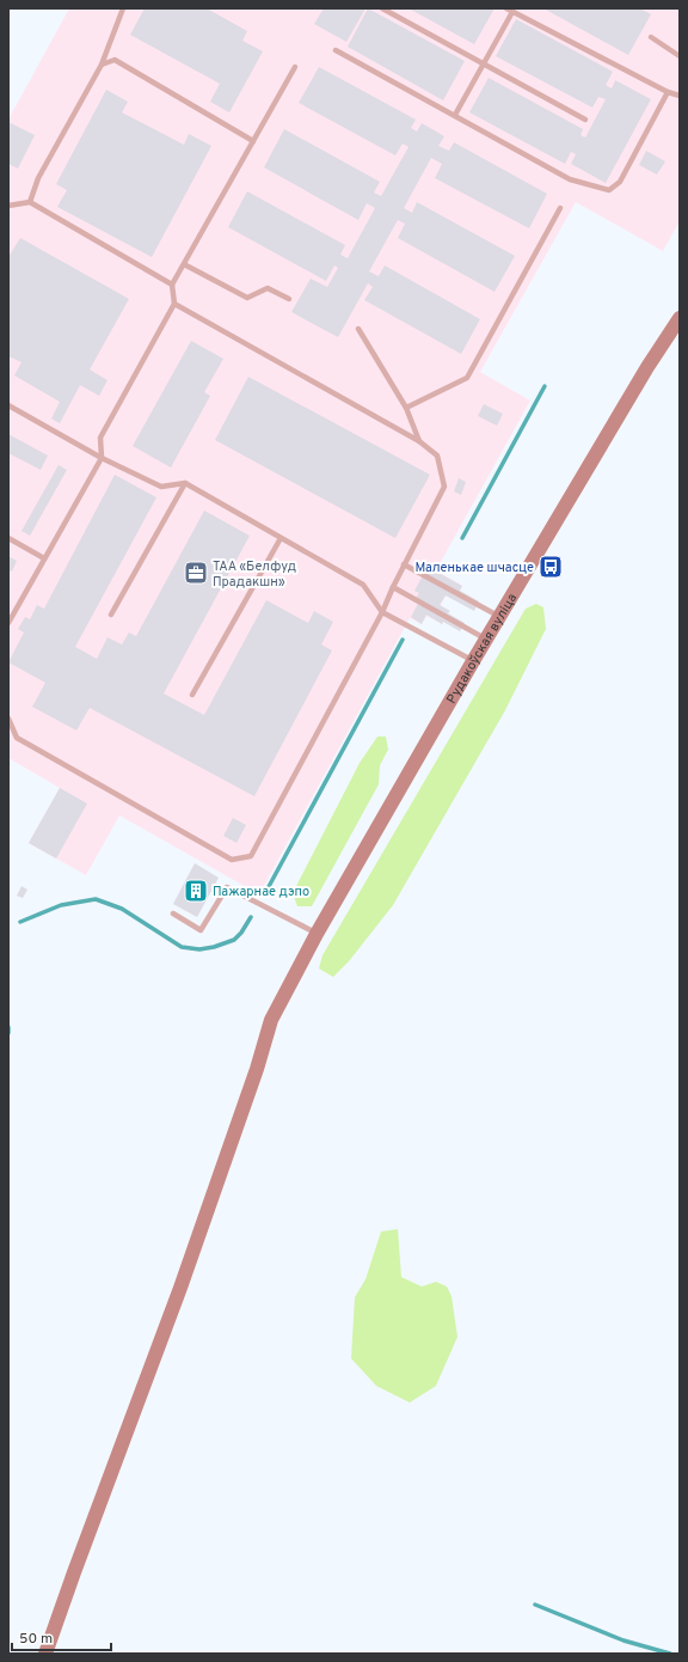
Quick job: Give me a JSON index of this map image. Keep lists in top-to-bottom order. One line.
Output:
{"streets":{"street":["Рудакоўская вуліца"]},"places":{"bus stop":["Маленькае шчасце"],"office":["ТАА «Белфуд Прадакшн»"],"building":["Пажарнае дэпо"]},"scale_bar":"50 m"}
